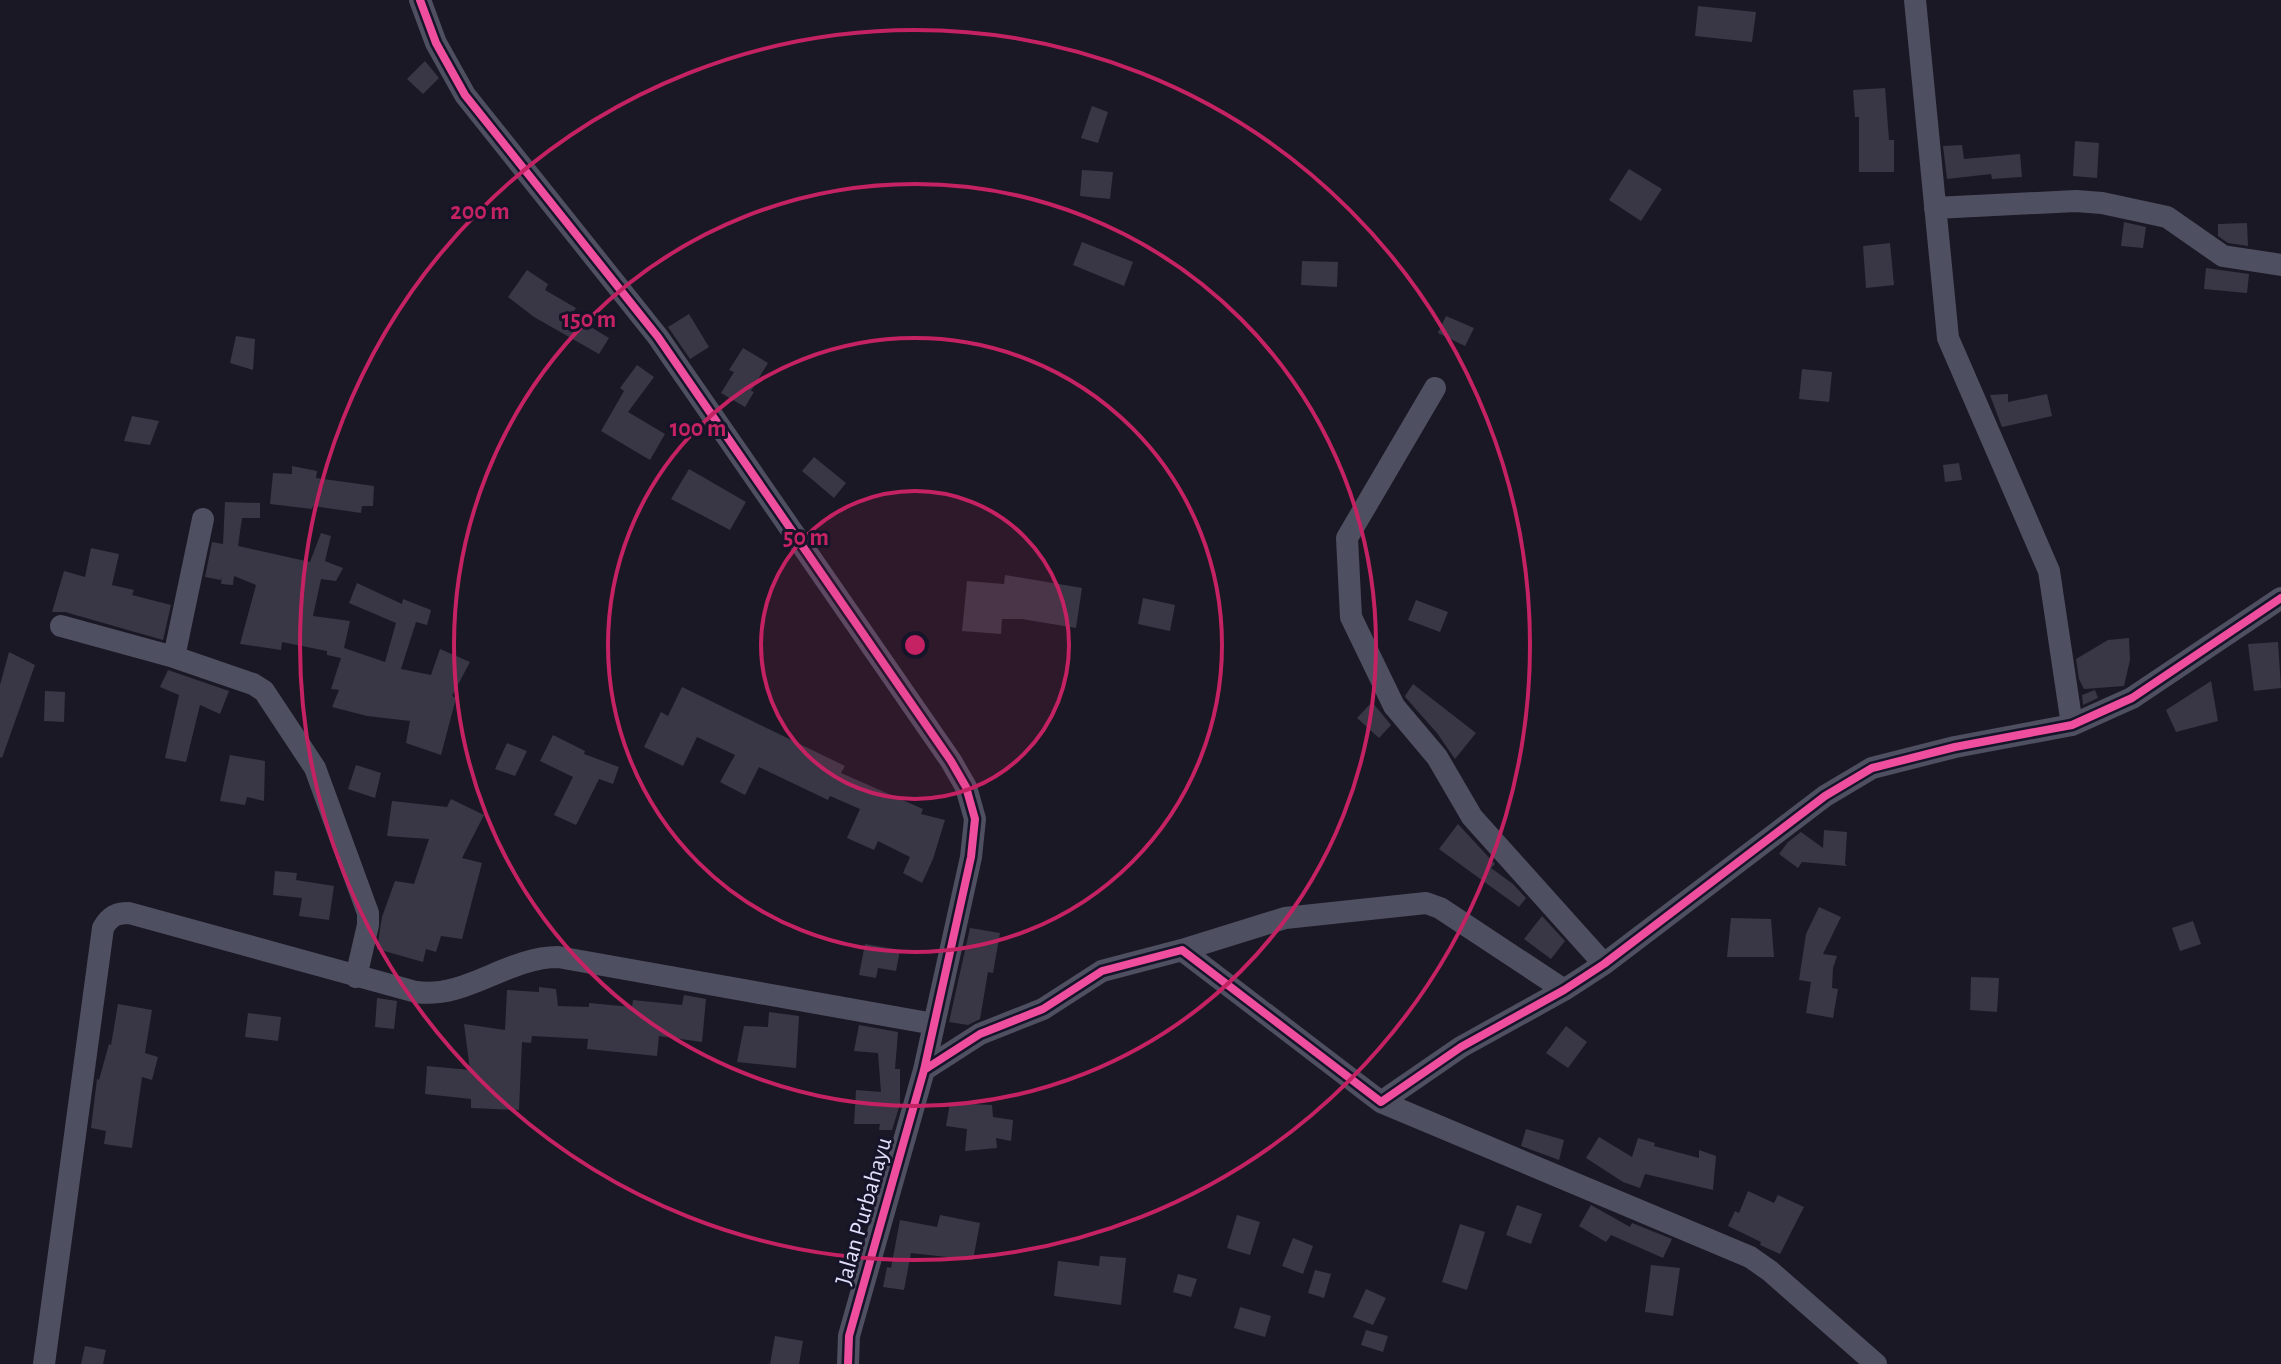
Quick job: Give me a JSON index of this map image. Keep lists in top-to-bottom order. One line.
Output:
{"streets":{"street":["Jalan Purbahayu"]},"rings":["200 m","150 m","100 m","50 m"]}
